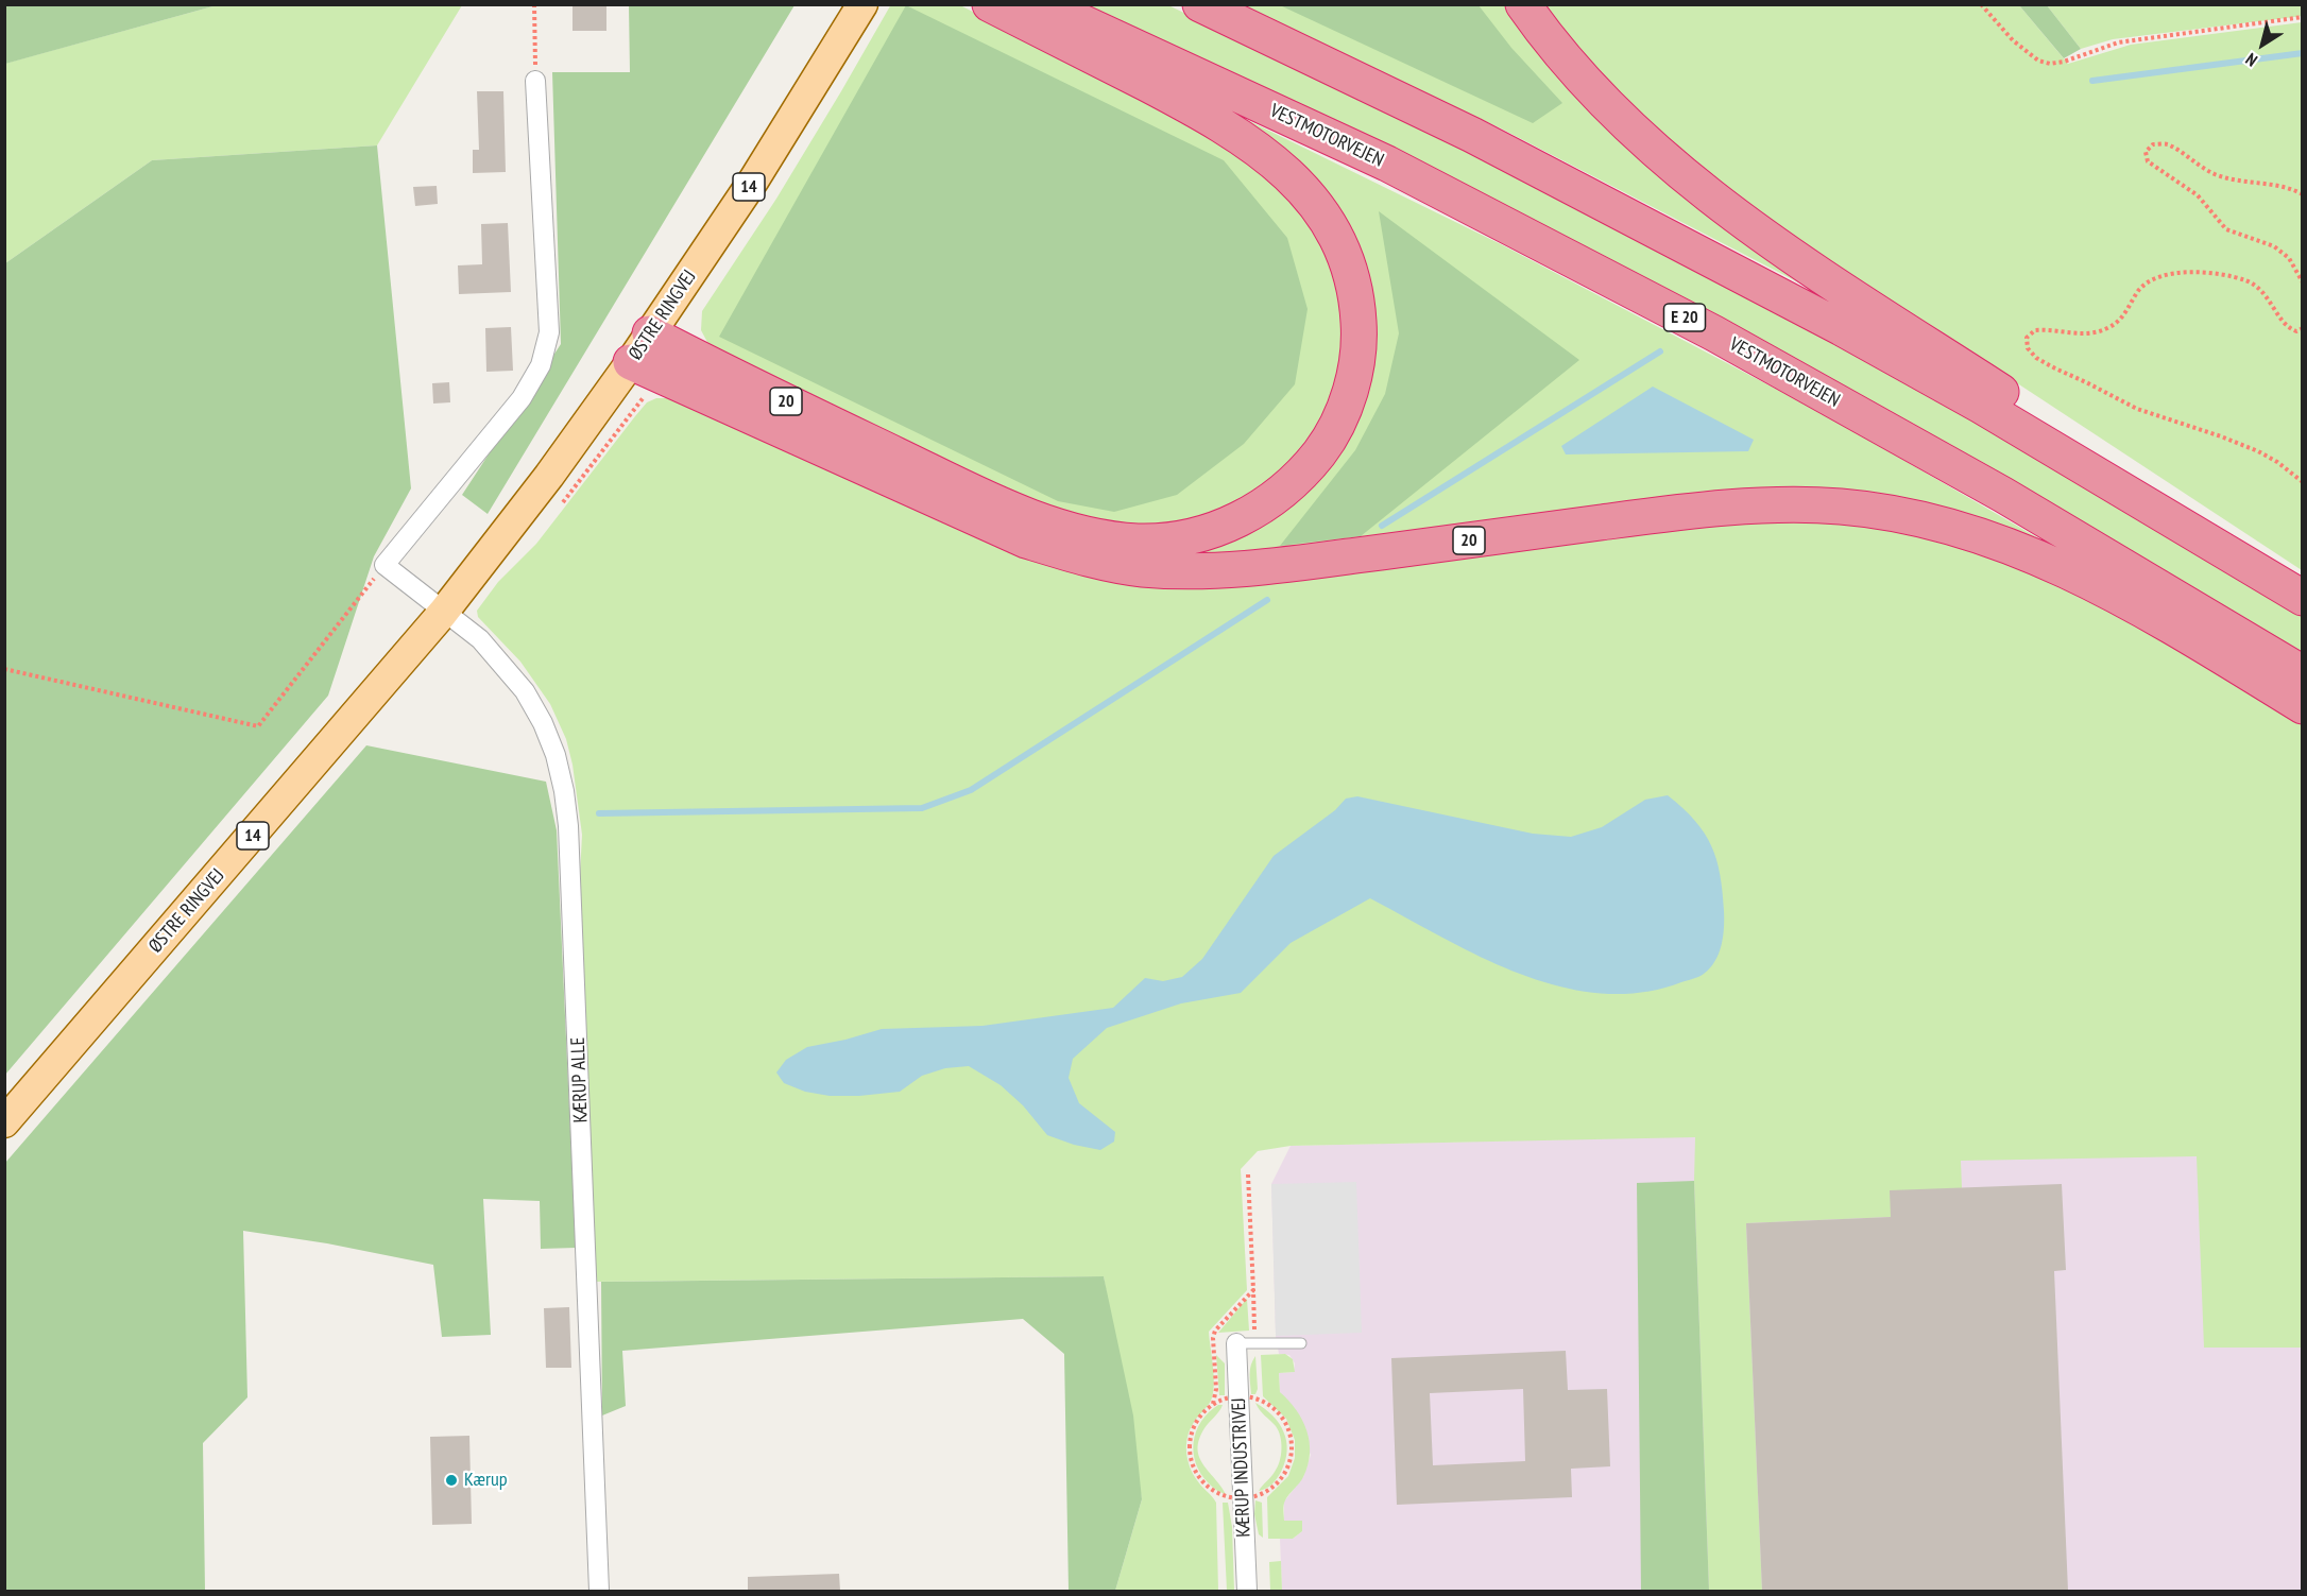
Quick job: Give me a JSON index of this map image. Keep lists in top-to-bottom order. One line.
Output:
{"streets":{"highway":["VESTMOTORVEJEN","E 20","20"],"main road":["14","ØSTRE RINGVEJ"],"street":["KÆRUP ALLE","KÆRUP INDUSTRIVEJ"]},"crossings":[["ØSTRE RINGVEJ","20"],["ØSTRE RINGVEJ","KÆRUP ALLE"]],"places":["Kærup"],"north":"bottom left"}
